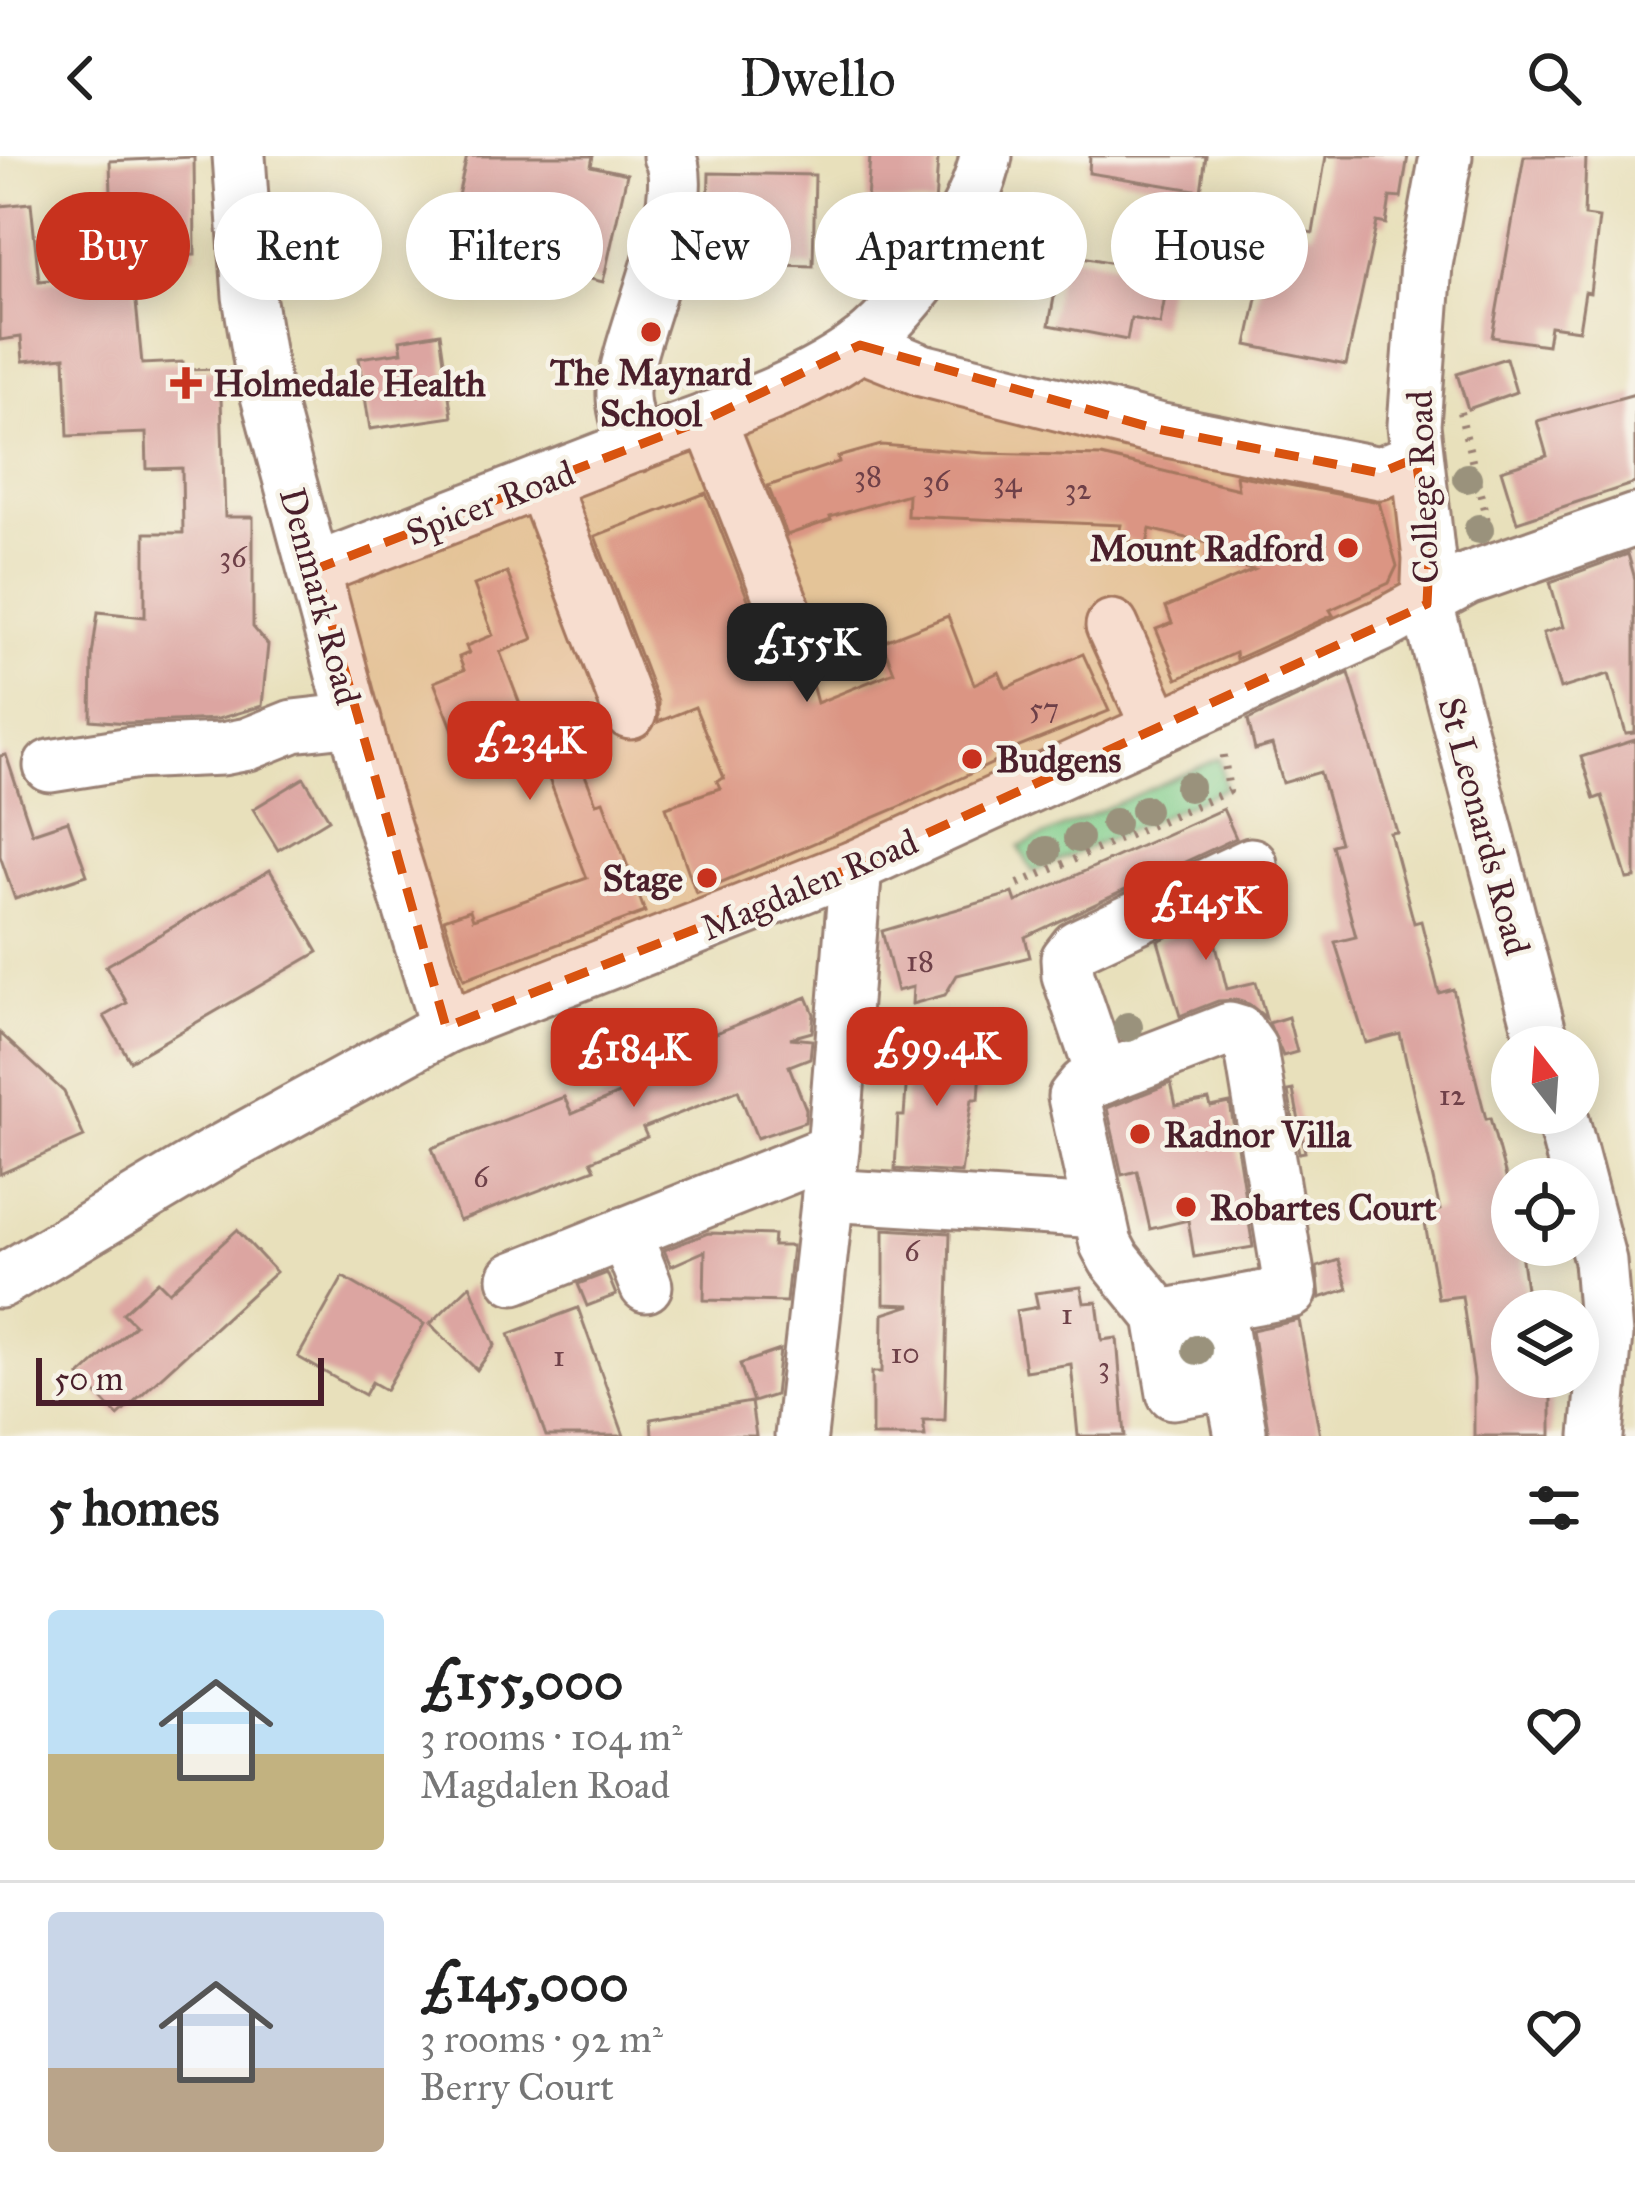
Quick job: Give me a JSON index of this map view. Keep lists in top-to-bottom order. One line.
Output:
{"streets":{"street":["College Road","Spicer Road","Denmark Road","St Leonards Road","Magdalen Road"]},"crossings":[["College Road","St Leonards Road"],["College Road","Magdalen Road"],["Spicer Road","Denmark Road"],["Denmark Road","Magdalen Road"],["St Leonards Road","Magdalen Road"]],"places":{"other":["The Maynard School","Mount Radford","Budgens","Stage","Radnor Villa","Robartes Court"],"health":["Holmedale Health"]},"house_numbers":["38","36","34","32","36","57","18","12","6","6","1","10","1","3"],"scale_bar":"50 m","north":"top","page":{"header":"Dwello","chip":["Buy","Rent","Filters","New","Apartment","House"],"price":["£155K","£234K","£145K","£99.4K","£184K"],"scale":"50 m","heading":"5 homes","list":[{"name":"£155,000","note":"3 rooms · 104 m² · Magdalen Road"},{"name":"£145,000","note":"3 rooms · 92 m² · Berry Court"}]}}
